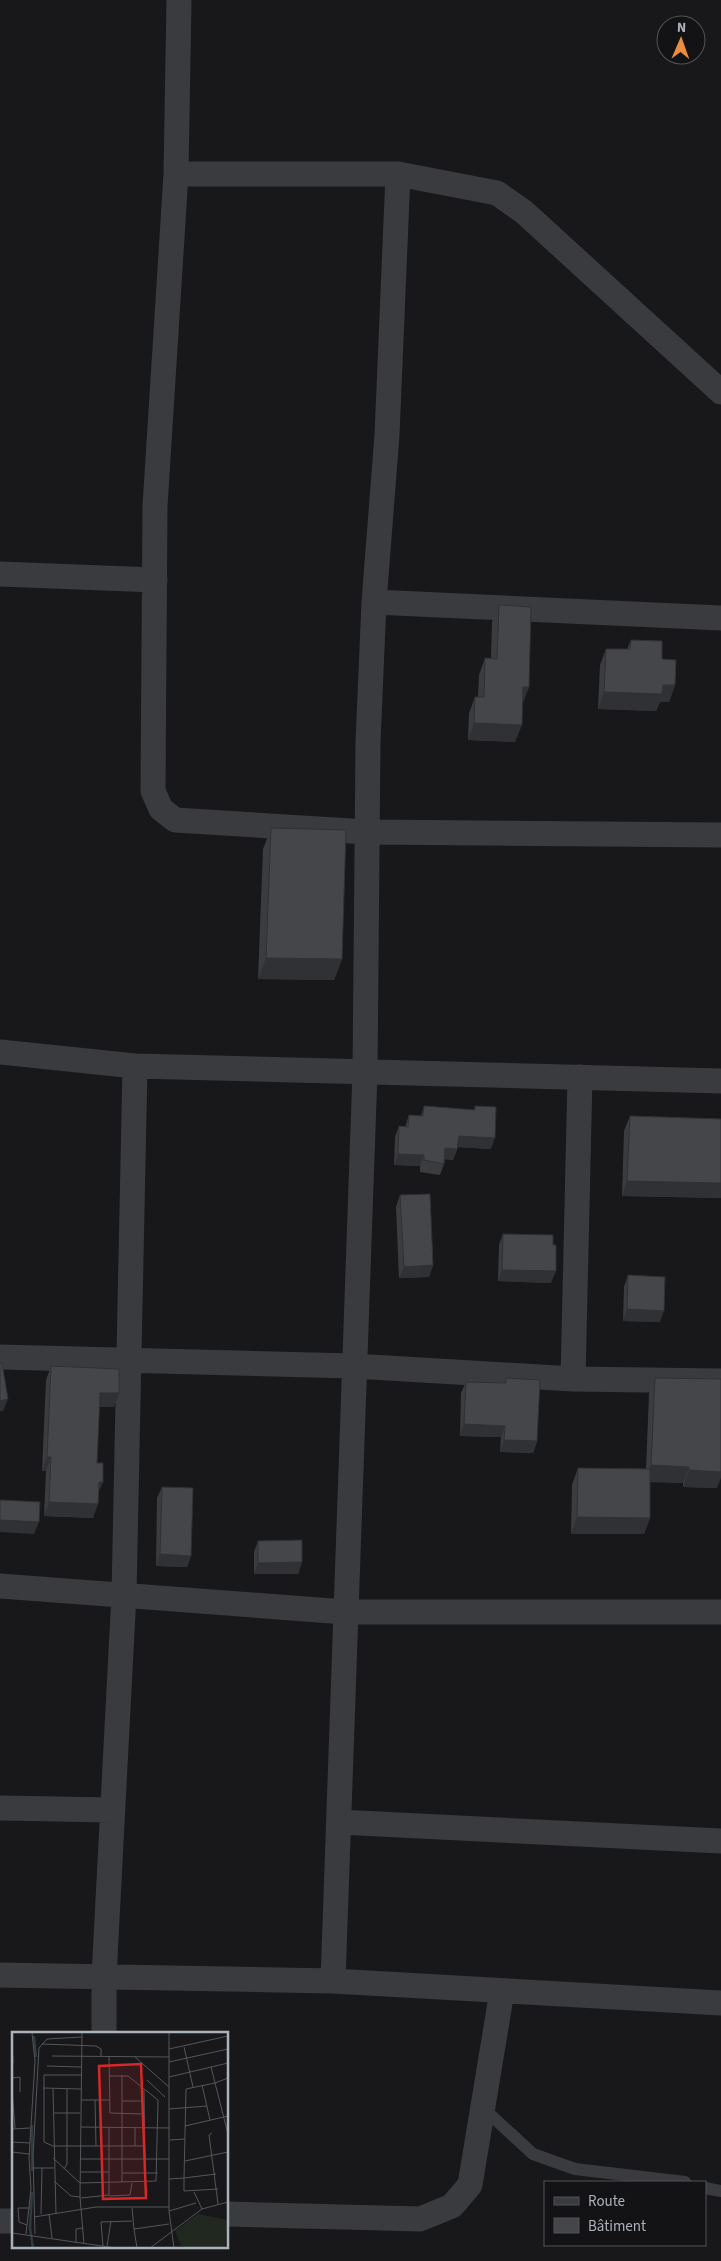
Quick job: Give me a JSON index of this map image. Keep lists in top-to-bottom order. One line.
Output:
{"legend":["Route","Bâtiment"],"north":"top"}
